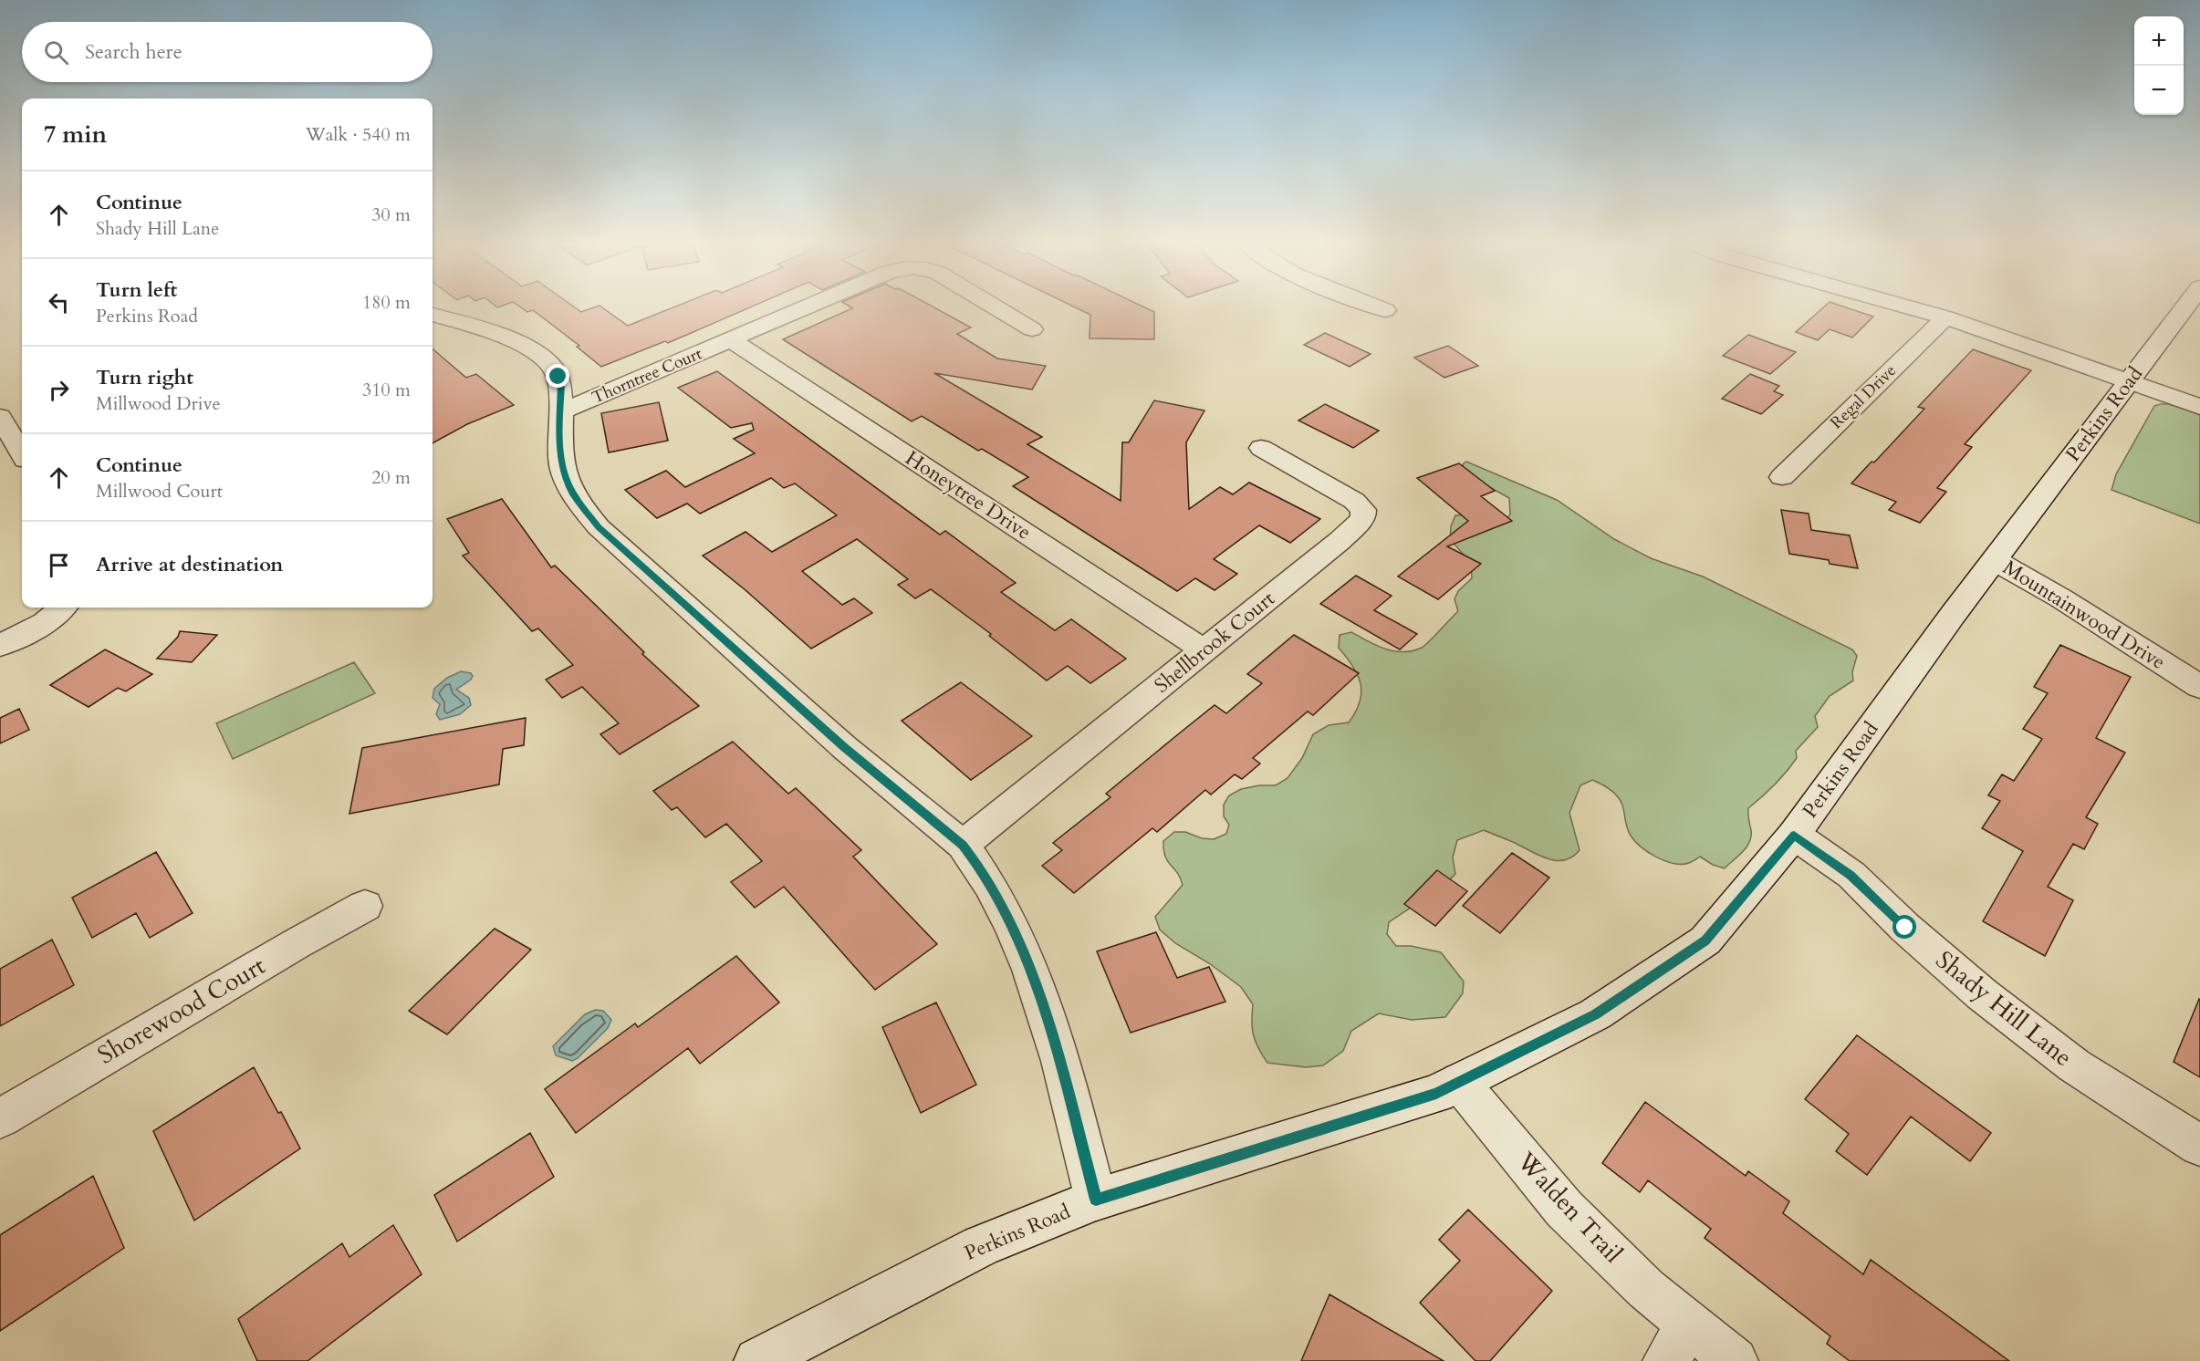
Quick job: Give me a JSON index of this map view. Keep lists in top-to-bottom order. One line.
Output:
{"streets":{"street":["Thorntree Court","Regal Drive","Perkins Road","Honeytree Drive","Mountainwood Drive","Shellbrook Court","Shady Hill Lane","Shorewood Court","Walden Trail"]},"crossings":[["Thorntree Court","Honeytree Drive"],["Perkins Road","Mountainwood Drive"],["Perkins Road","Shady Hill Lane"],["Perkins Road","Walden Trail"],["Honeytree Drive","Shellbrook Court"]],"page":{"map_buttons":["+","−"],"search":"Search here","heading":["7 min","Walk · 540 m"],"list":[["Continue","Shady Hill Lane","30 m"],["Turn left","Perkins Road","180 m"],["Turn right","Millwood Drive","310 m"],["Continue","Millwood Court","20 m"],"Arrive at destination"]}}
